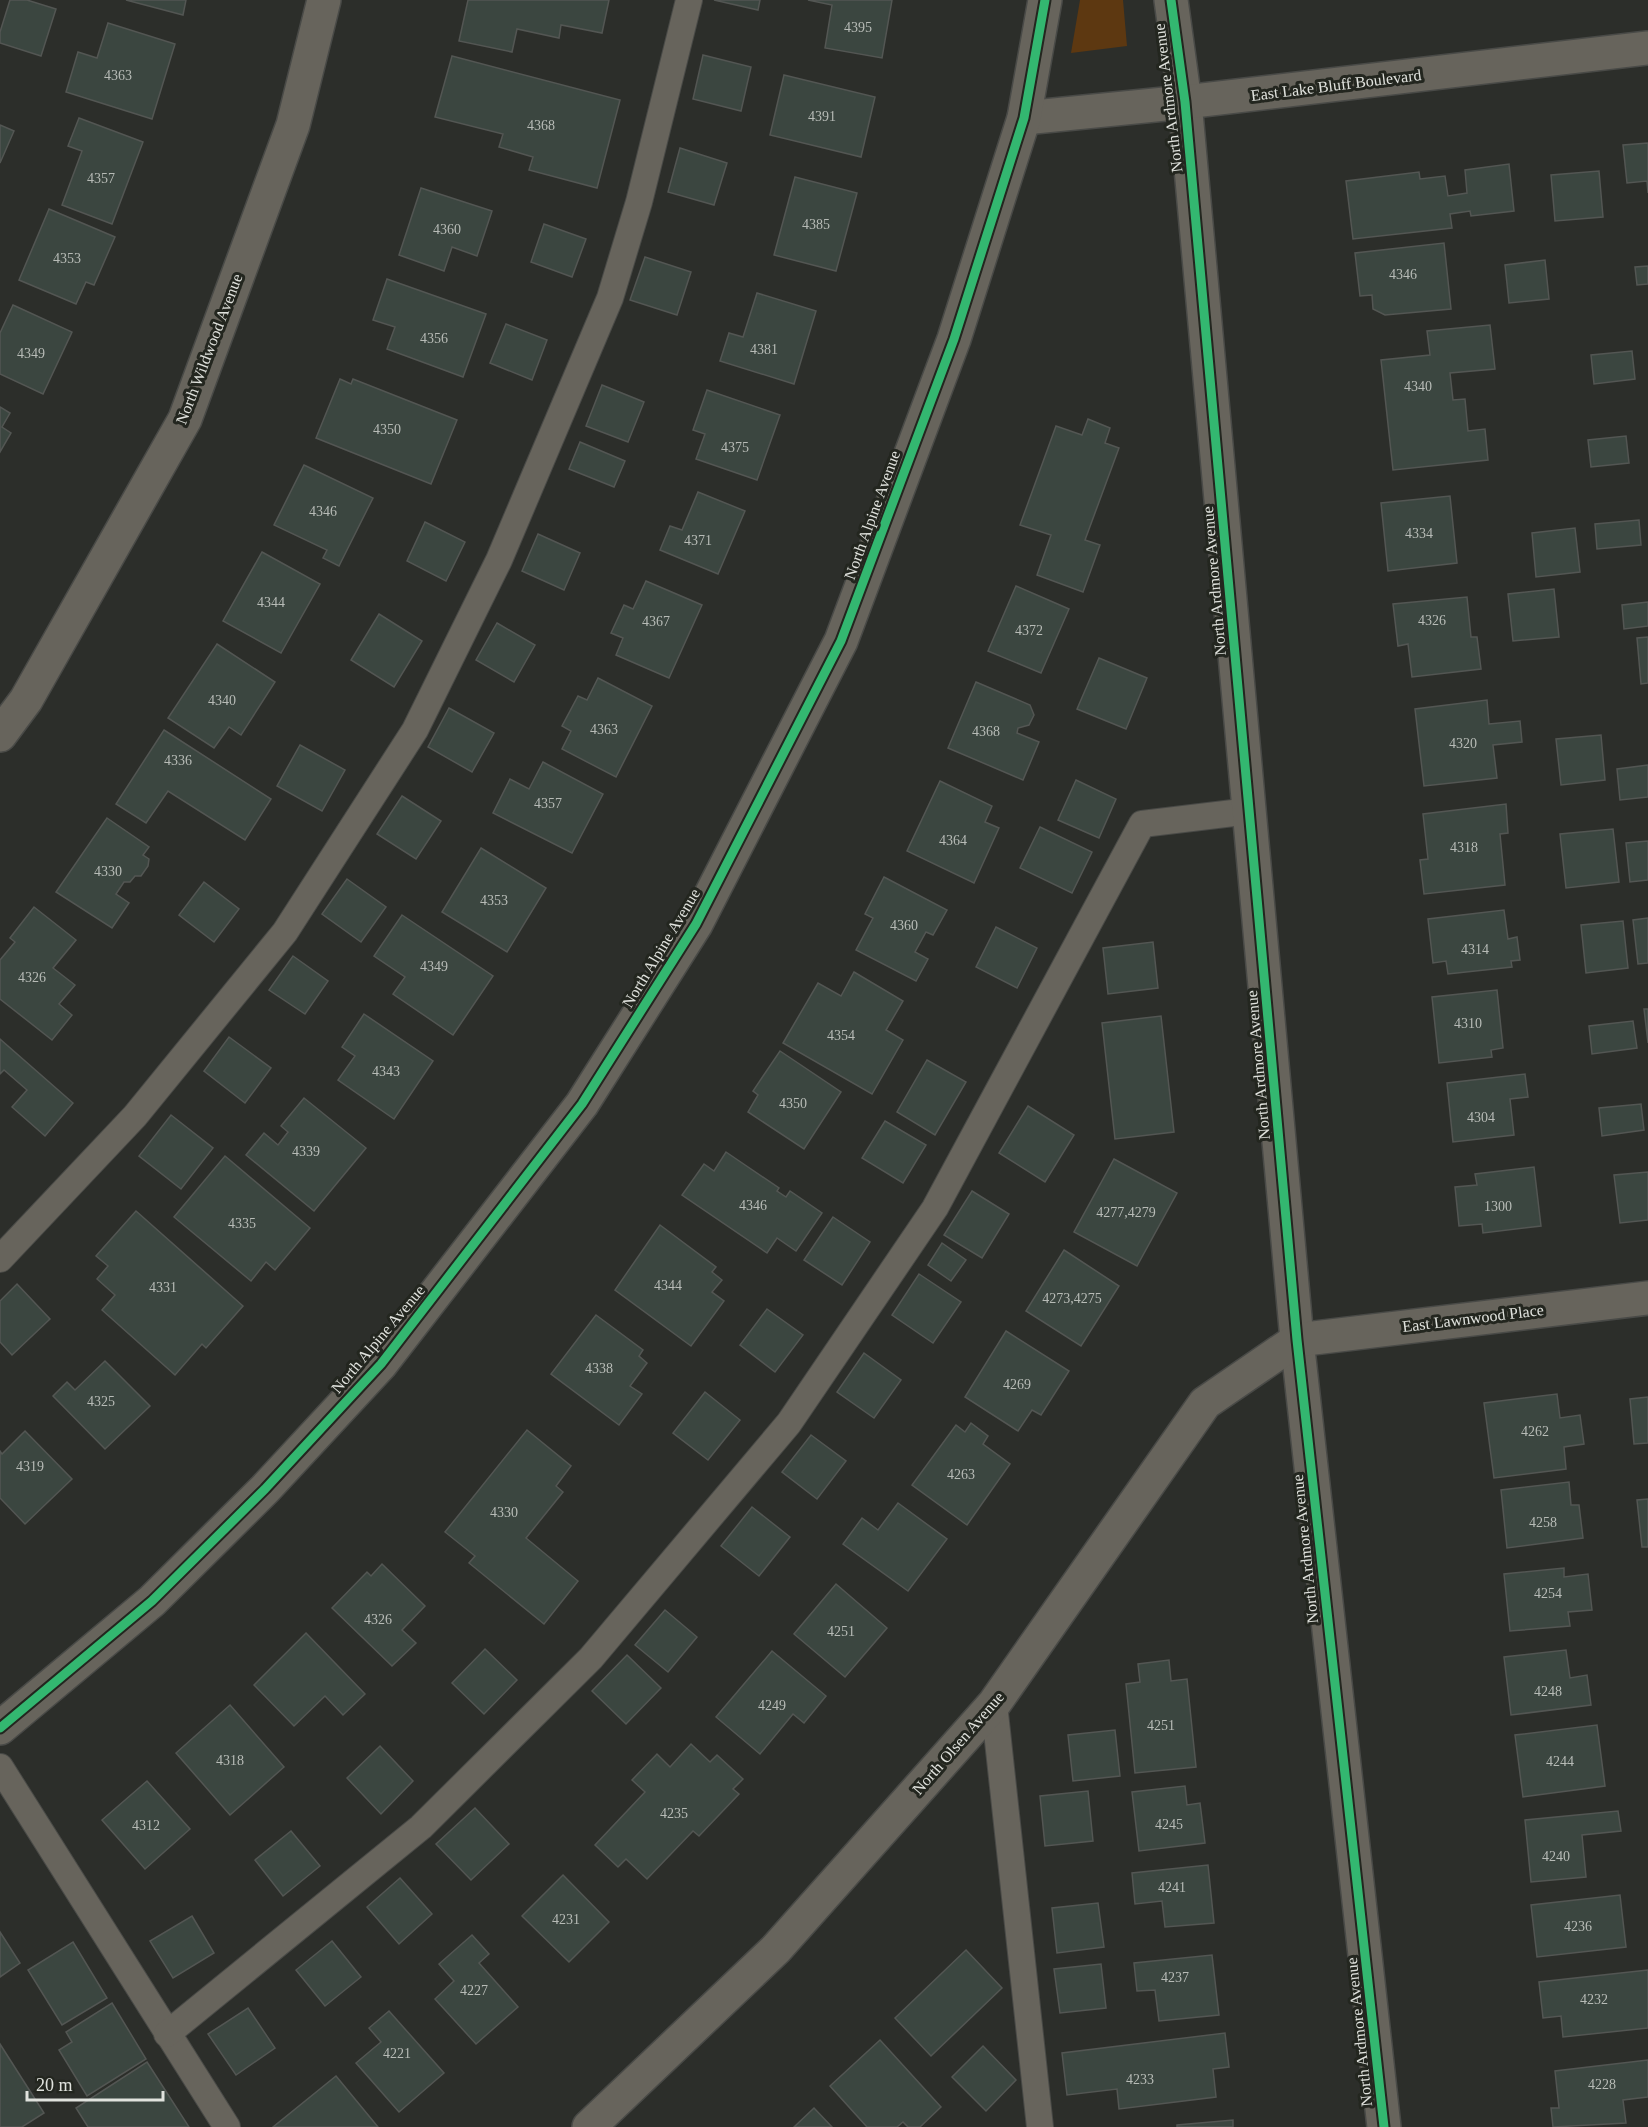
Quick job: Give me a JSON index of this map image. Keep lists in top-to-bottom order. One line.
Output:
{"streets":{"street":["East Lake Bluff Boulevard","North Ardmore Avenue","North Wildwood Avenue","North Alpine Avenue","East Lawnwood Place","North Olsen Avenue"]},"crossings":[["East Lake Bluff Boulevard","North Ardmore Avenue"],["East Lake Bluff Boulevard","North Alpine Avenue"],["North Ardmore Avenue","East Lawnwood Place"],["North Ardmore Avenue","North Olsen Avenue"],["East Lawnwood Place","North Olsen Avenue"]],"house_numbers":["4395","4363","4391","4368","4357","4385","4360","4353","4346","4356","4381","4349","4340","4350","4375","4346","4334","4371","4344","4326","4367","4372","4340","4363","4368","4320","4336","4357","4364","4318","4330","4353","4360","4314","4349","4326","4310","4354","4343","4350","4304","4339","4346","1300","4277,4279","4335","4344","4331","4273,4275","4338","4269","4325","4262","4319","4263","4330","4258","4254","4326","4251","4248","4249","4251","4318","4244","4235","4245","4312","4240","4241","4231","4236","4237","4227","4232","4221","4233","4228"],"scale_bar":"20 m"}
